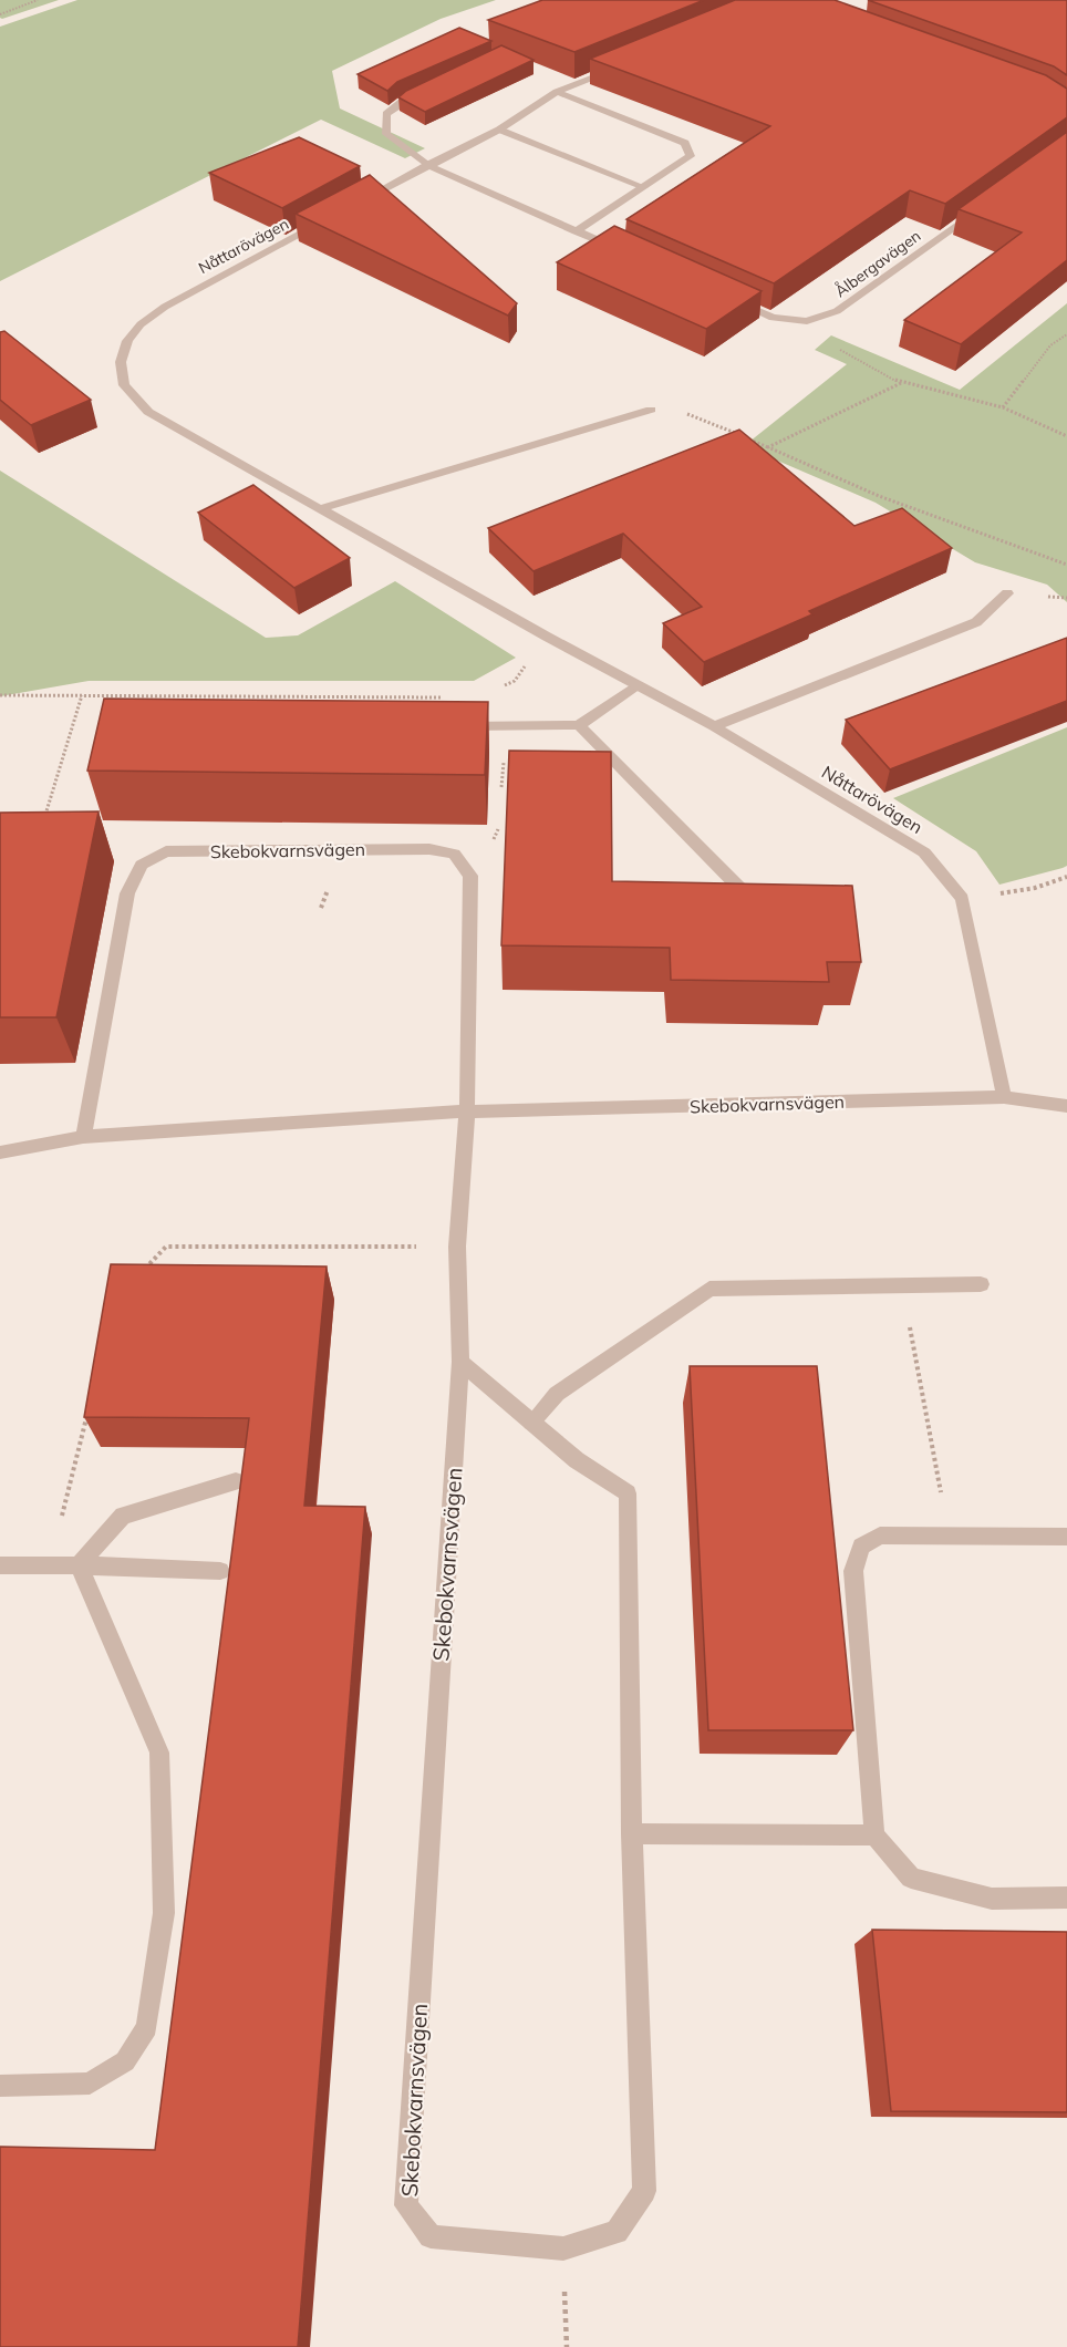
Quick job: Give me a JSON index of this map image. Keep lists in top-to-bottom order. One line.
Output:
{"streets":{"street":["Nåttarövägen","Ålbergavägen","Skebokvarnsvägen"]},"crossings":[["Nåttarövägen","Skebokvarnsvägen"]]}
